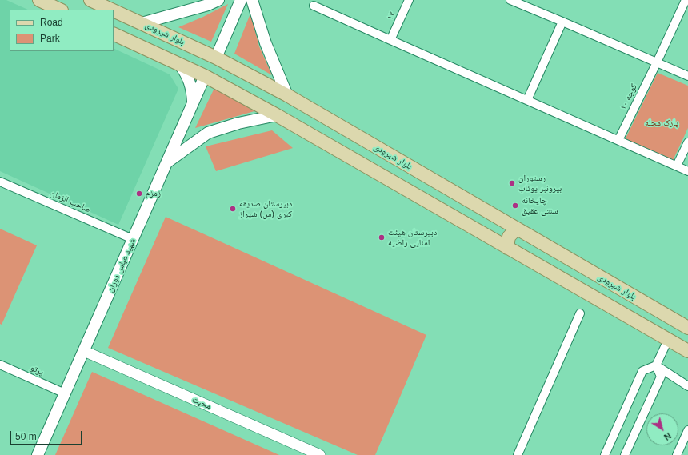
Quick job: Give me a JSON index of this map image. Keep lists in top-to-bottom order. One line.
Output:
{"streets":{"main road":["بلوار شیرودی","شهید عباس دوران"],"street":["۱۲","کوچه ۱۰","صاحب الزمان","پرتو","محبت"]},"crossings":[["صاحب الزمان","شهید عباس دوران"],["شهید عباس دوران","پرتو"],["شهید عباس دوران","محبت"]],"parks":["پارک محله"],"places":["رستوران بیرونبر یوتاب","زمزم","چایخانه سنتی عقیق","دبیرستان صدیقه کبری (س) شیراز","دبیرستان هیئت امنایی راضیه"],"legend":["Road","Park"],"scale_bar":"50 m","north":"bottom right"}
